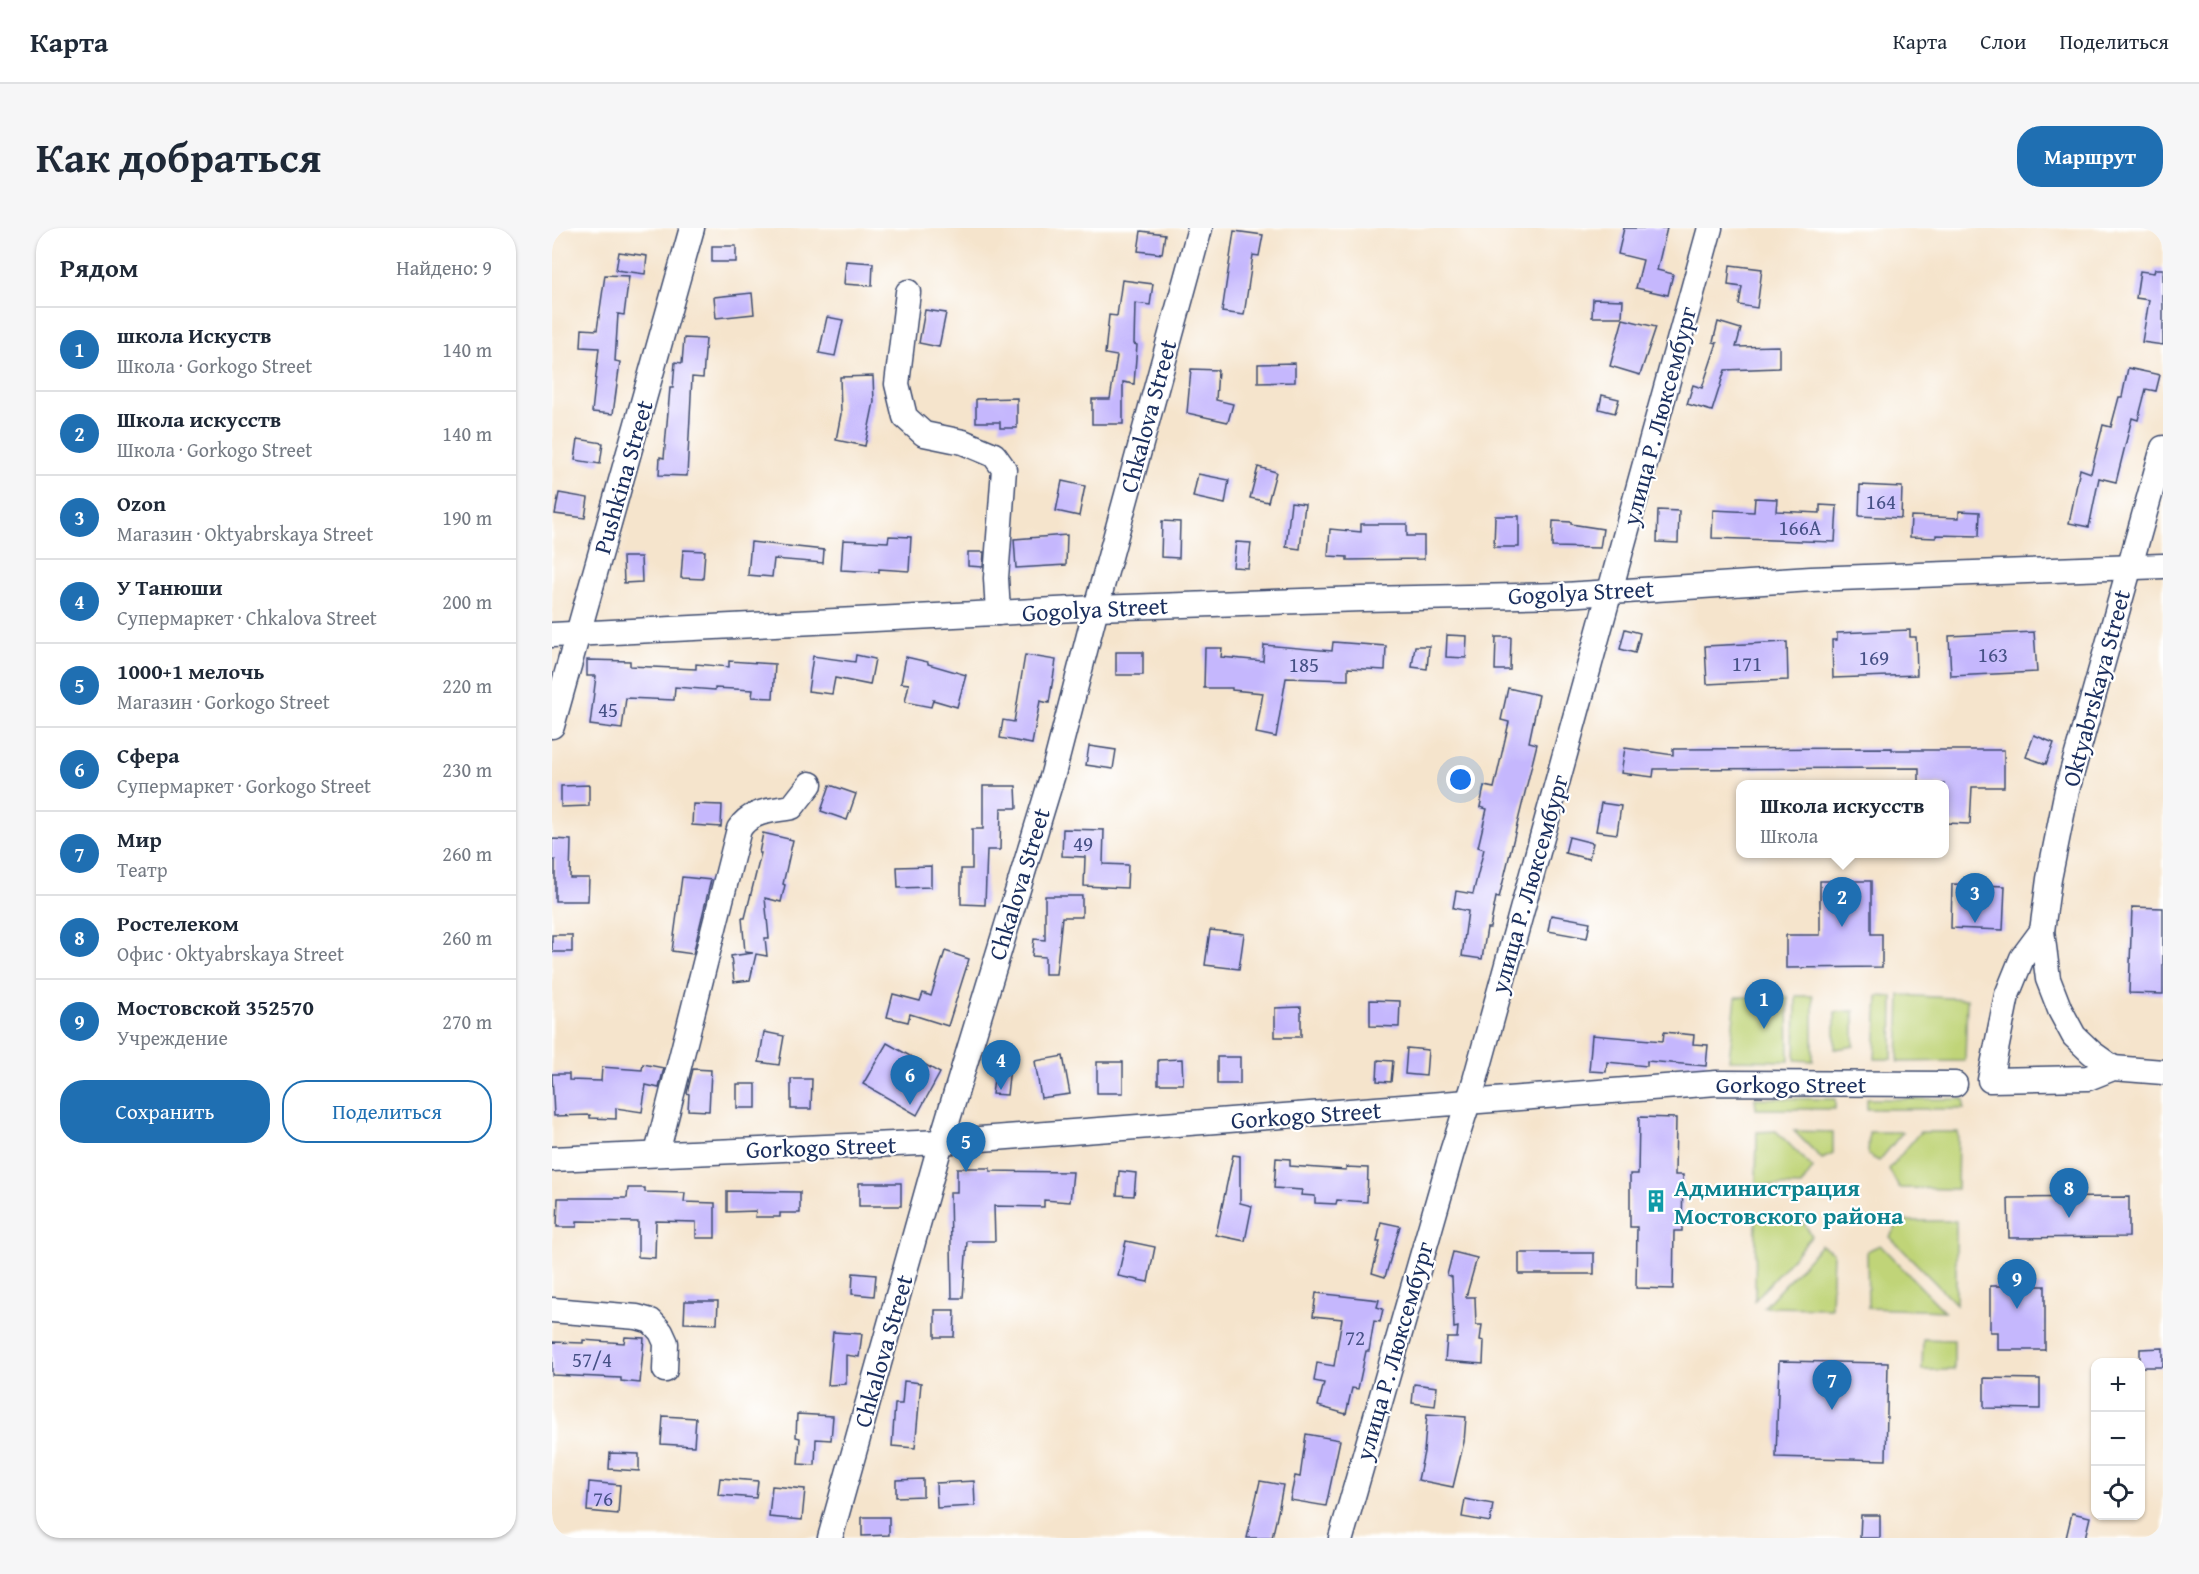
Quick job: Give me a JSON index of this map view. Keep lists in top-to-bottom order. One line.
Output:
{"streets":{"street":["Chkalova Street","улица Р. Люксембург","Pushkina Street","Gogolya Street","Oktyabrskaya Street","Gorkogo Street"]},"crossings":[["Chkalova Street","Gogolya Street"],["Chkalova Street","Gorkogo Street"],["улица Р. Люксембург","Gogolya Street"],["улица Р. Люксембург","Gorkogo Street"],["Pushkina Street","Gogolya Street"],["Gogolya Street","Oktyabrskaya Street"]],"places":{"building":["Администрация Мостовского района"]},"house_numbers":["164","166А","163","169","171","185","45","49","72","57/4","76"],"page":{"header":"Карта","nav":["Карта","Слои","Поделиться"],"title":"Как добраться","buttons":["Маршрут",["Сохранить","Поделиться"]],"heading":["Рядом","Найдено: 9"],"list":[{"mark":"1","name":"школа Искуств","note":"Школа · Gorkogo Street","value":"140 m"},{"mark":"2","name":"Школа искусств","note":"Школа · Gorkogo Street","value":"140 m"},{"mark":"3","name":"Ozon","note":"Магазин · Oktyabrskaya Street","value":"190 m"},{"mark":"4","name":"У Танюши","note":"Супермаркет · Chkalova Street","value":"200 m"},{"mark":"5","name":"1000+1 мелочь","note":"Магазин · Gorkogo Street","value":"220 m"},{"mark":"6","name":"Сфера","note":"Супермаркет · Gorkogo Street","value":"230 m"},{"mark":"7","name":"Мир","note":"Театр","value":"260 m"},{"mark":"8","name":"Ростелеком","note":"Офис · Oktyabrskaya Street","value":"260 m"},{"mark":"9","name":"Мостовской 352570","note":"Учреждение","value":"270 m"}],"popup":["Школа искусств","Школа"],"pins":["3","2","1","4","6","5","8","9","7"],"map_buttons":["+","−"]}}
